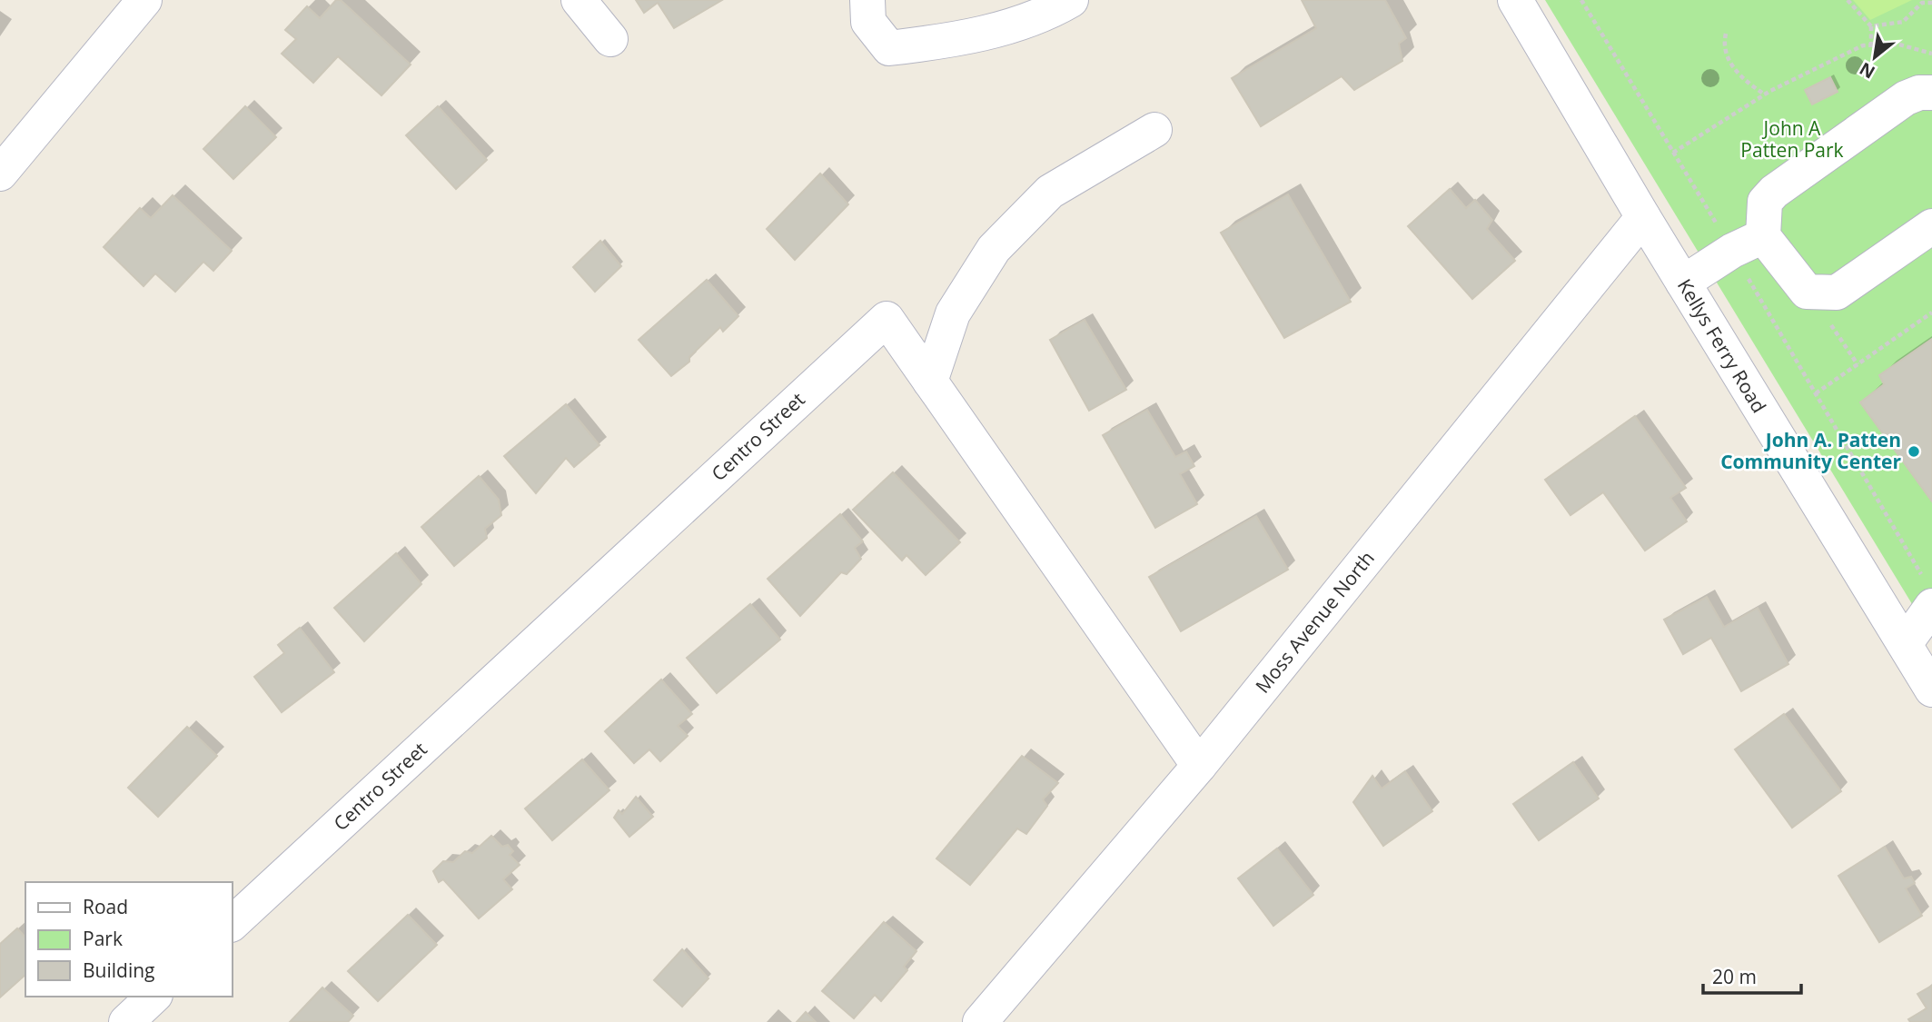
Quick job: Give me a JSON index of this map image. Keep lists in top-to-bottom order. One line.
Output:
{"streets":{"street":["Kellys Ferry Road","Centro Street","Moss Avenue North"]},"crossings":[["Kellys Ferry Road","Moss Avenue North"],["Centro Street","Moss Avenue North"]],"parks":["John A Patten Park"],"places":["John A. Patten Community Center"],"legend":["Road","Park","Building"],"scale_bar":"20 m","north":"bottom left"}
